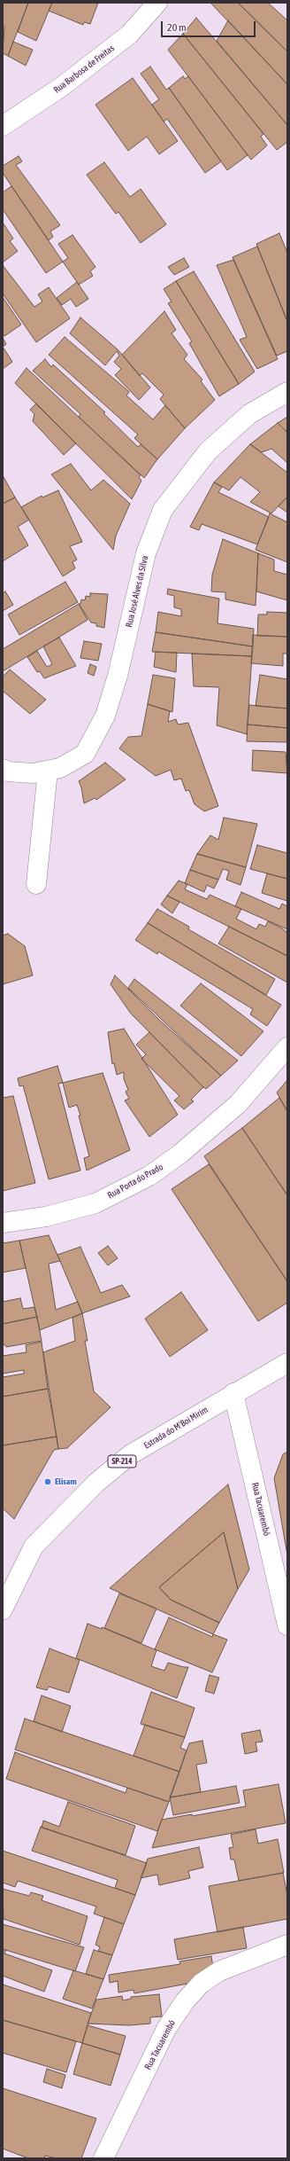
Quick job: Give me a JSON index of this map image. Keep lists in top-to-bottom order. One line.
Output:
{"streets":{"street":["Rua Barbosa de Freitas","Rua José Alves da Silva","Rua Porta do Prado","Estrada do M'Boi Mirim","SP-214","Rua Tacuarembó"]},"crossings":[["Estrada do M'Boi Mirim","Rua Tacuarembó"]],"places":["Elisam"],"scale_bar":"20 m"}
